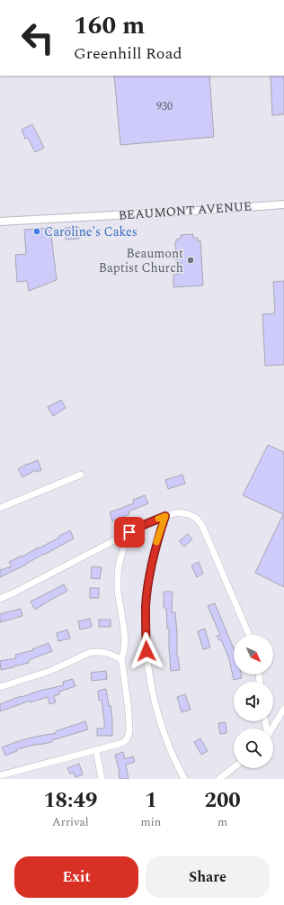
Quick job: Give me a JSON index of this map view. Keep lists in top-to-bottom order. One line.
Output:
{"streets":{"street":["BEAUMONT AVENUE"]},"places":["Caroline's Cakes","Beaumont Baptist Church"],"house_numbers":["930"],"north":"bottom right","page":{"turn":["160 m","Greenhill Road"],"eta":["18:49","Arrival","1","min","200","m"],"buttons":["Exit","Share"]}}
